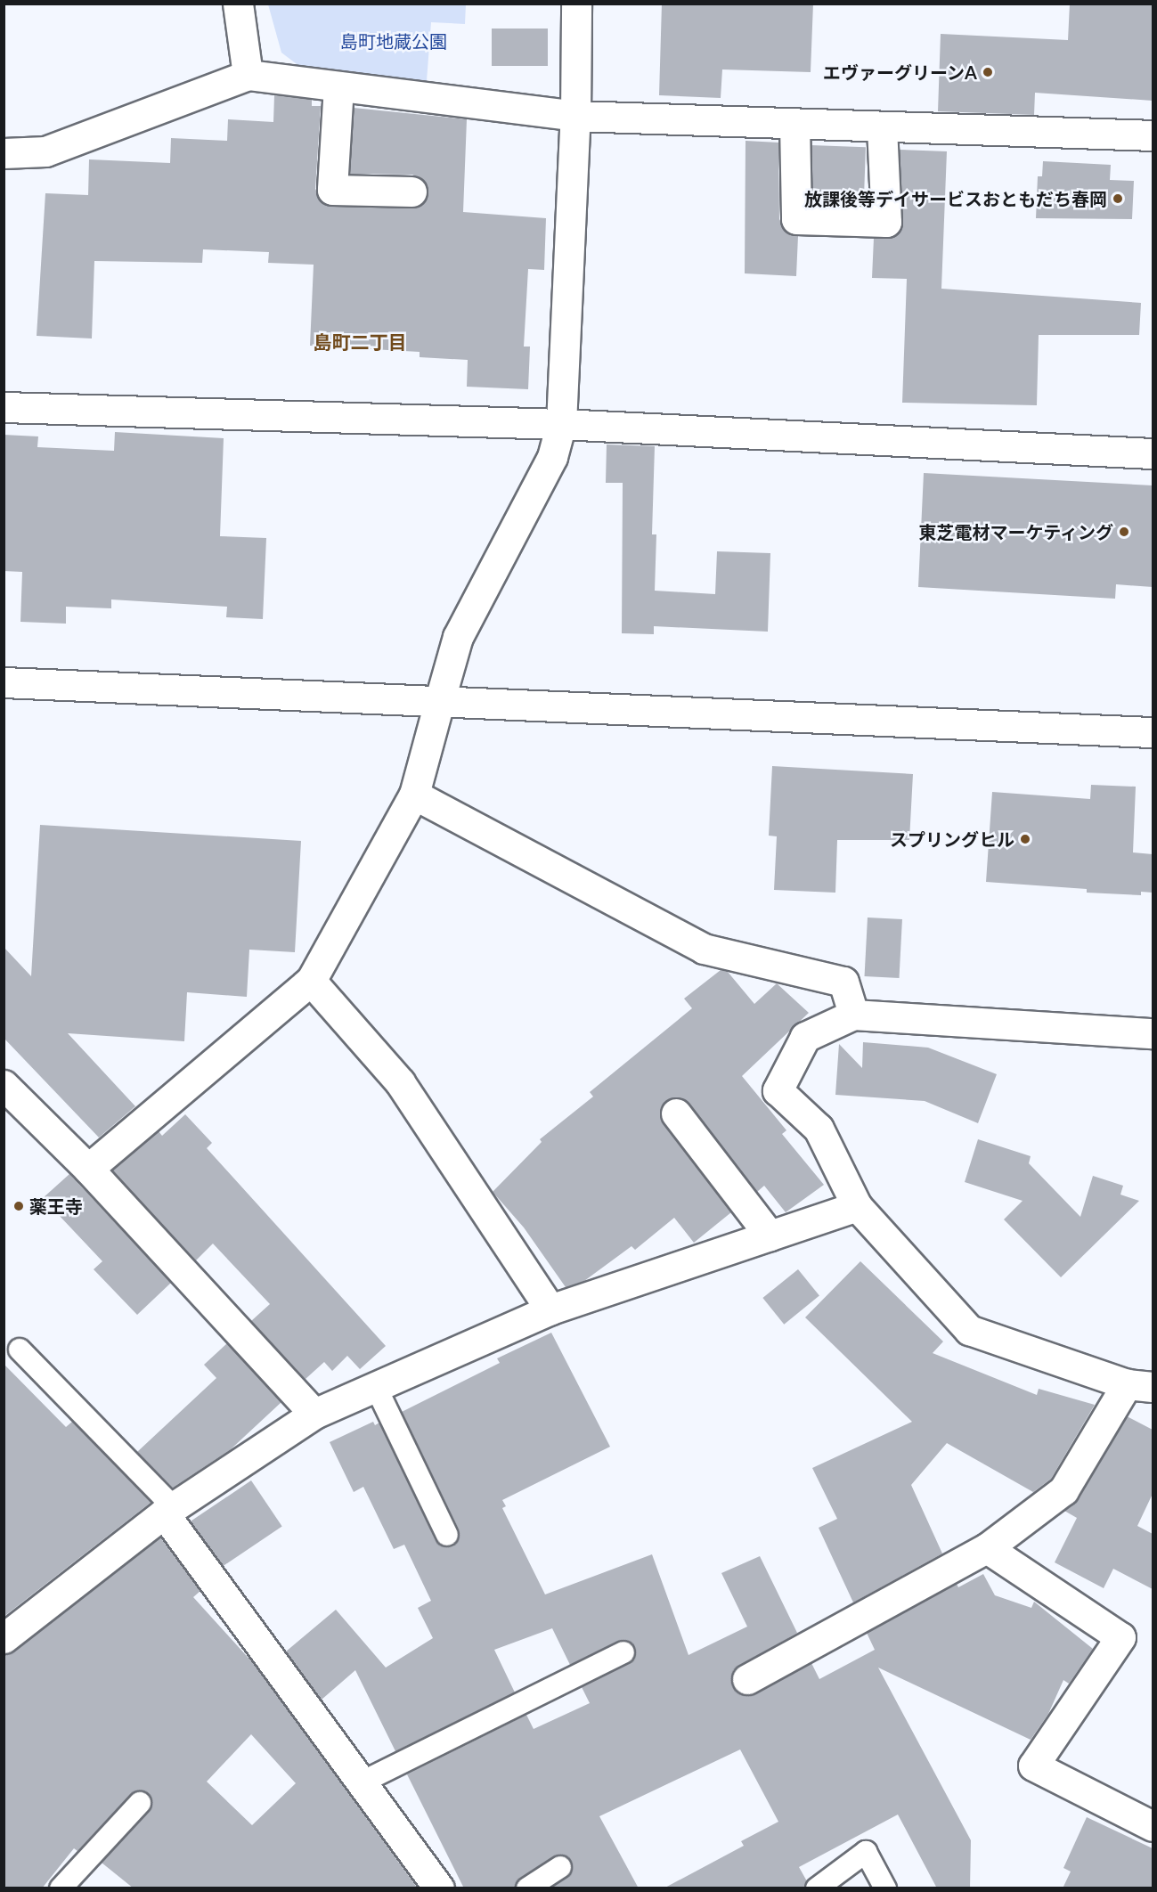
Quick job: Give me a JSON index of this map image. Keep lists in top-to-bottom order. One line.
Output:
{"districts":["島町二丁目"],"parks":["島町地蔵公園"],"places":["エヴァーグリーンA","放課後等デイサービスおともだち春岡","東芝電材マーケティング","スプリングヒル","薬王寺"]}
